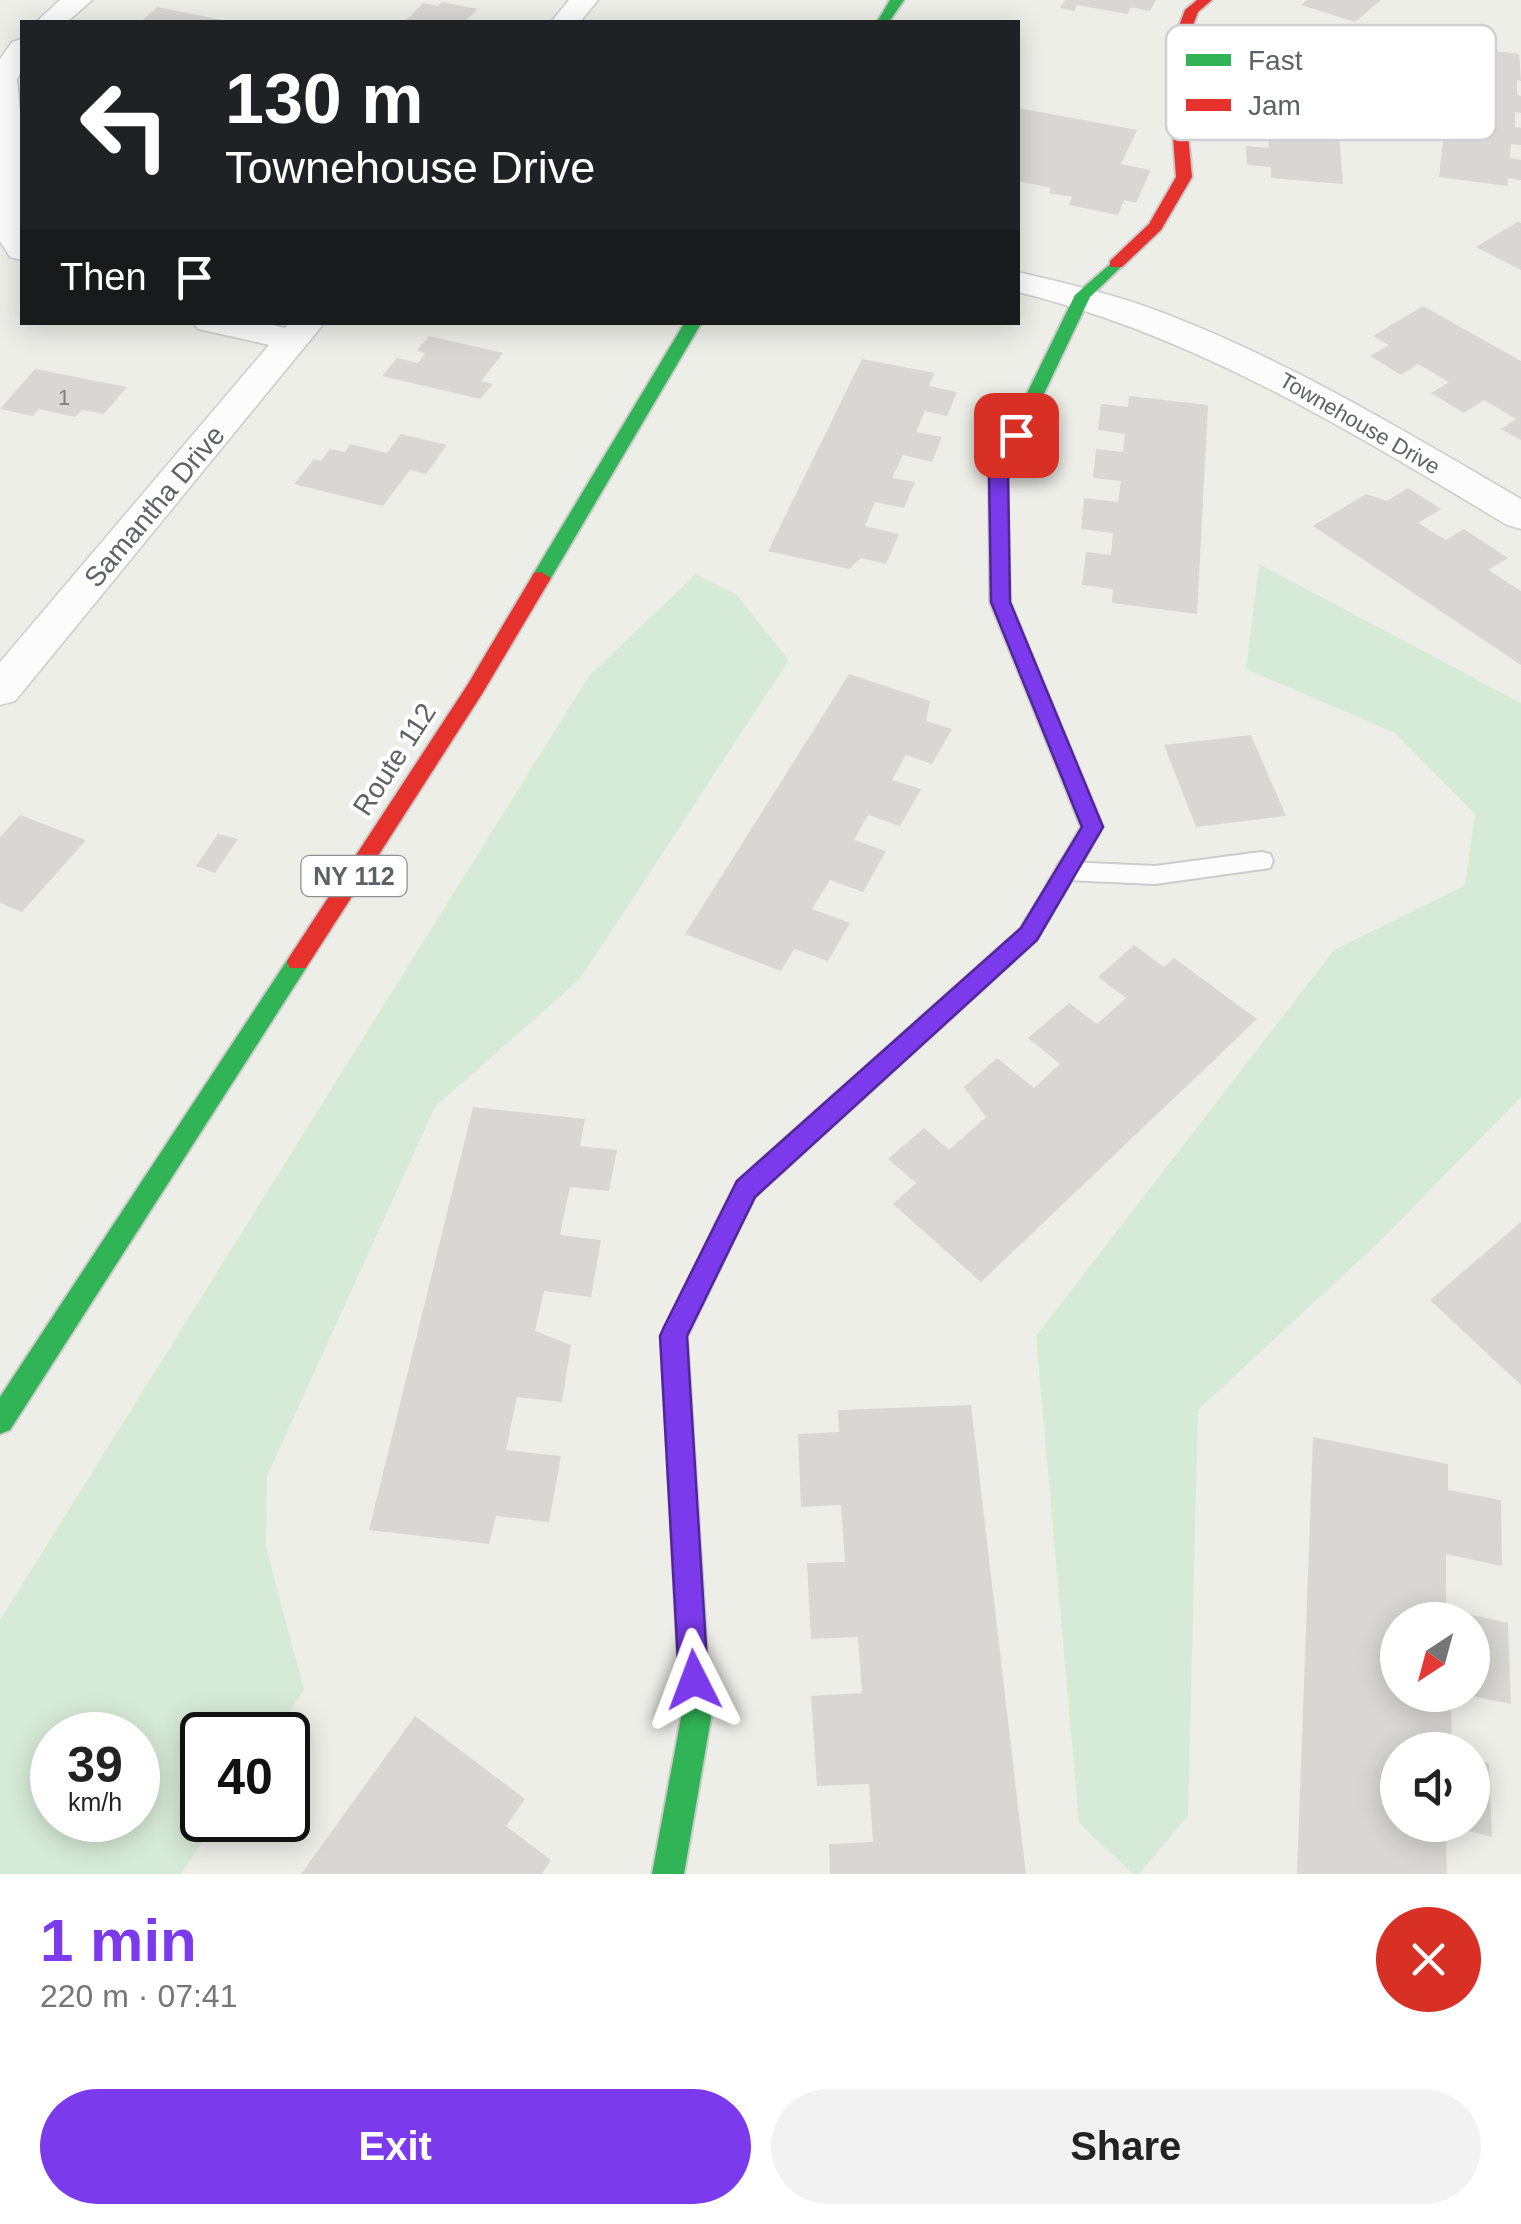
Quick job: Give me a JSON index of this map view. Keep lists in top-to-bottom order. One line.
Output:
{"streets":{"street":["Townehouse Drive","Samantha Drive","Route 112","NY 112"]},"house_numbers":["1"],"legend":["Fast","Jam"],"north":"bottom left","page":{"turn":["130 m","Townehouse Drive"],"then":"Then","speed":"39 km/h","limit":"40","heading":["1 min","220 m · 07:41"],"buttons":["Exit","Share"]}}
